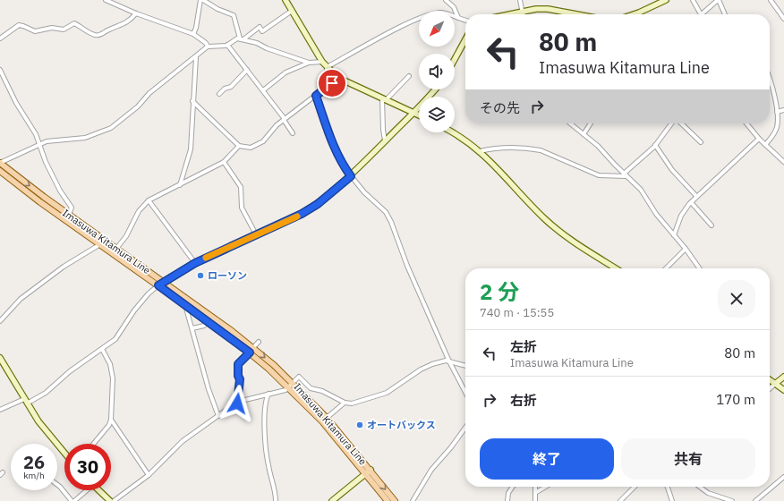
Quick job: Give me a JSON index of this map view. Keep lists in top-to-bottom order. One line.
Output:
{"streets":{"main road":["Imasuwa Kitamura Line"]},"places":["ローソン","オートバックス"],"north":"bottom left","page":{"turn":["80 m","Imasuwa Kitamura Line"],"then":"その先","heading":["2 分","740 m · 15:55"],"list":[{"name":"左折","note":"Imasuwa Kitamura Line","value":"80 m"},{"name":"右折","value":"170 m"}],"buttons":["終了","共有"],"speed":"26 km/h","limit":"30"}}
